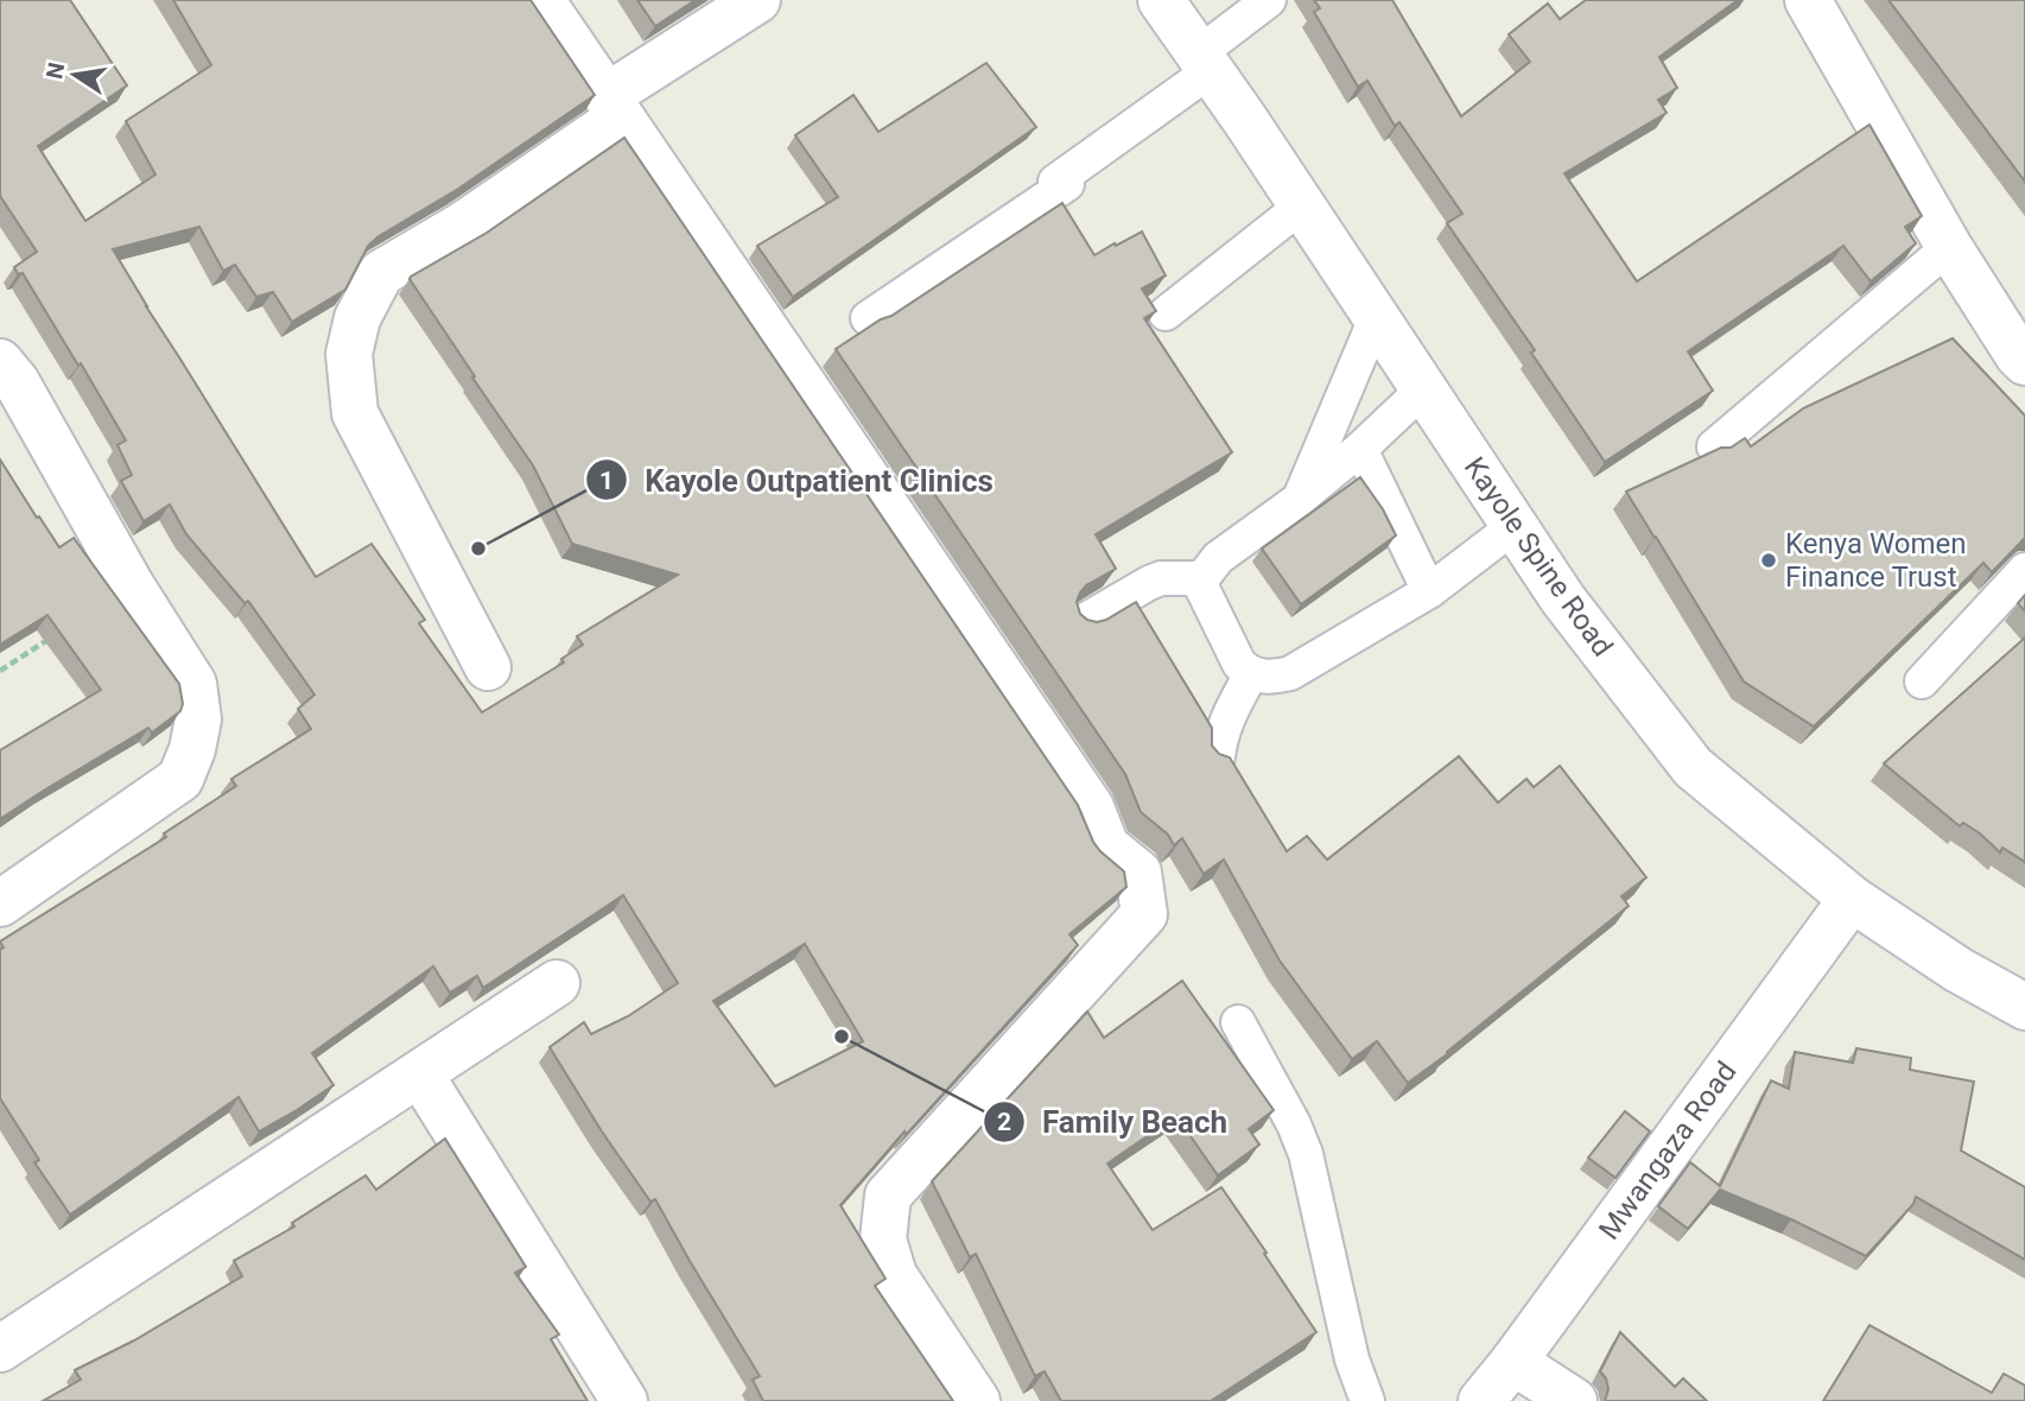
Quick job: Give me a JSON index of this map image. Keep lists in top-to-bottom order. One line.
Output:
{"streets":{"street":["Kayole Spine Road","Mwangaza Road"]},"crossings":[["Kayole Spine Road","Mwangaza Road"]],"places":["Kayole Outpatient Clinics","Kenya Women Finance Trust","Family Beach"],"north":"left"}
